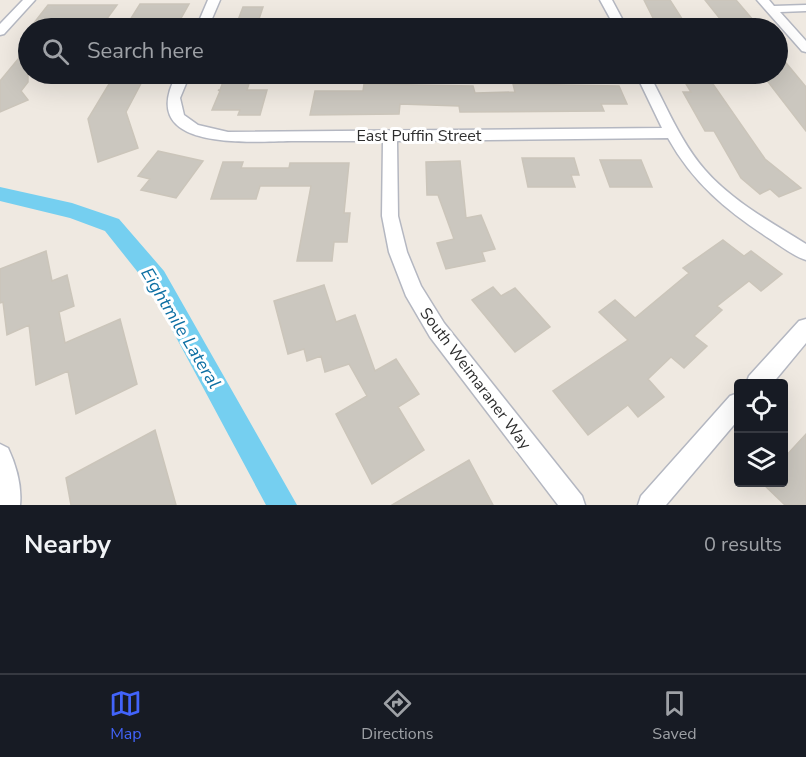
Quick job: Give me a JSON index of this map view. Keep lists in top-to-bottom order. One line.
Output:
{"streets":{"street":["East Puffin Street","South Weimaraner Way"]},"crossings":[["East Puffin Street","South Weimaraner Way"]],"water":["Eightmile Lateral"],"page":{"search":"Search here","heading":["Nearby","0 results"],"nav":["Map","Directions","Saved"]}}
